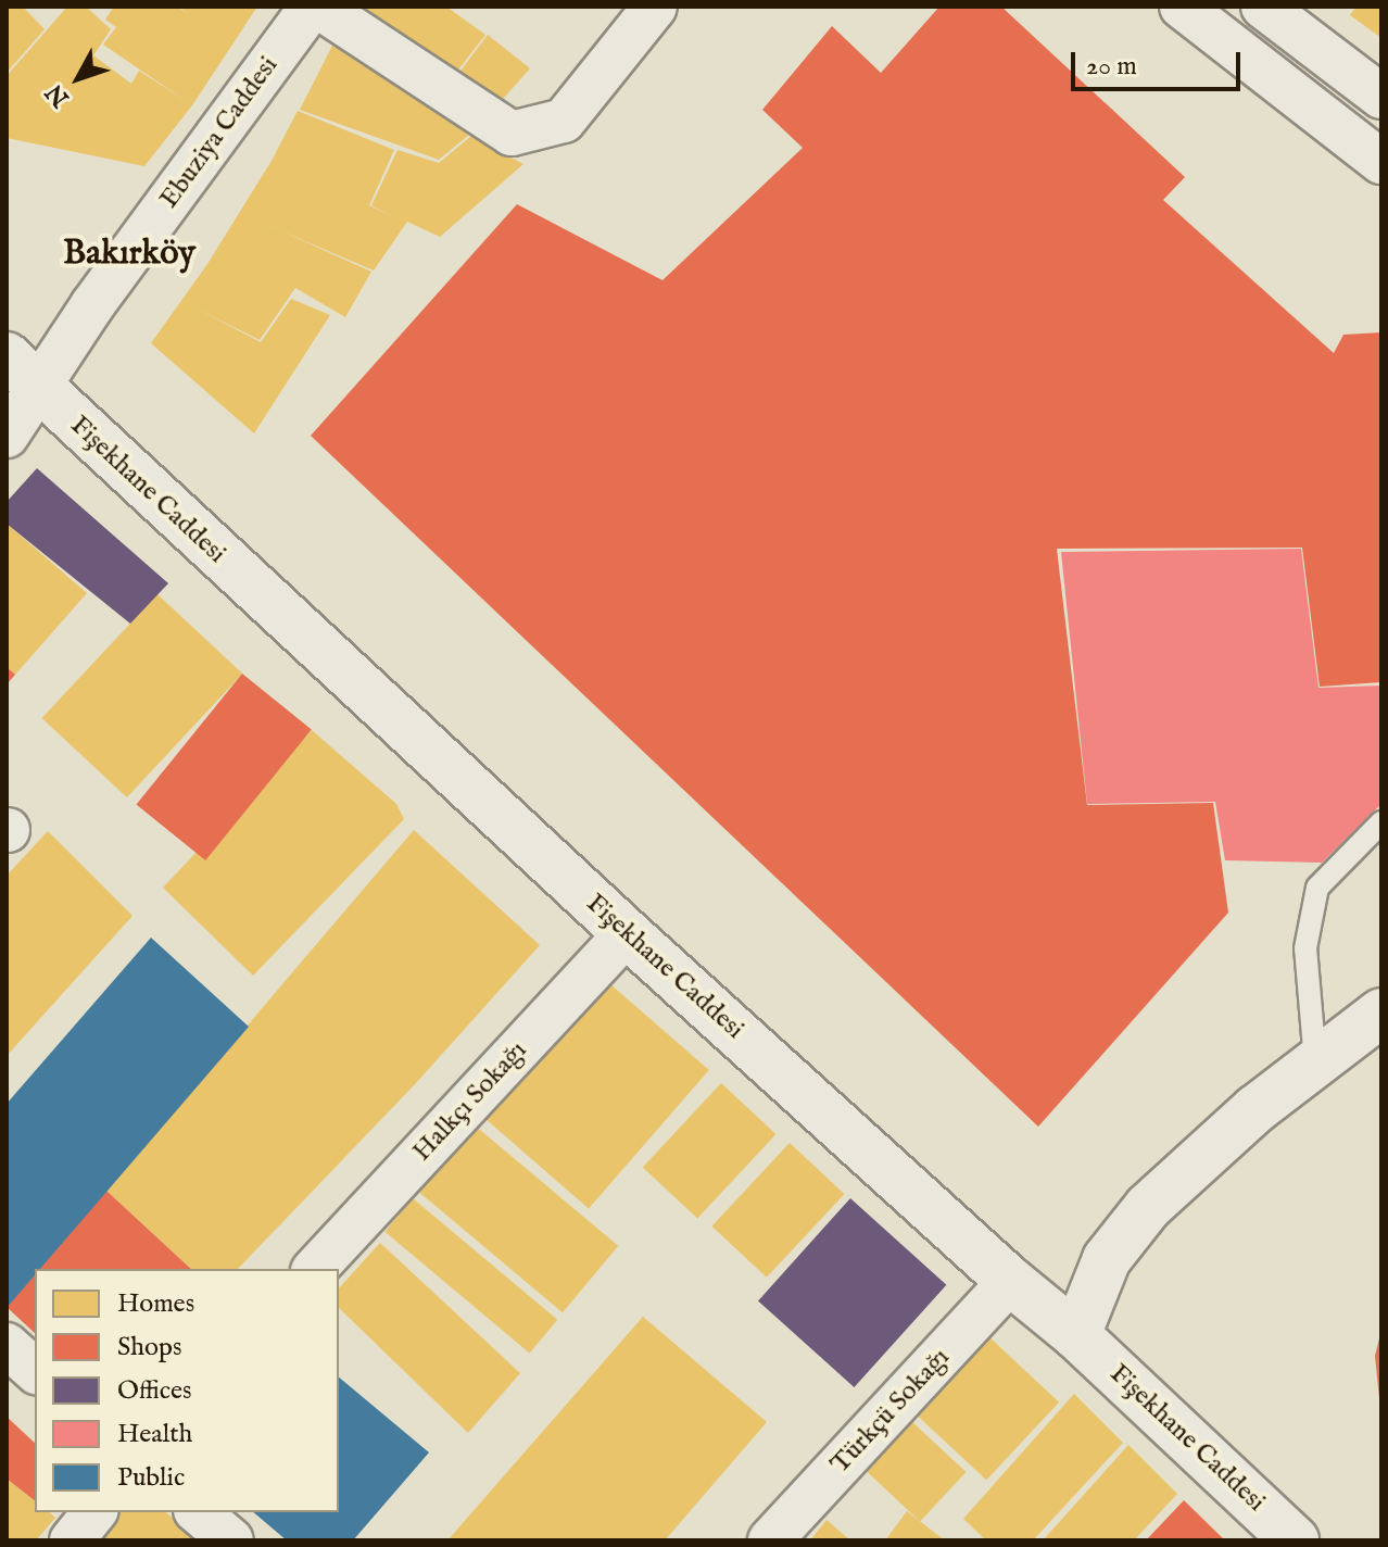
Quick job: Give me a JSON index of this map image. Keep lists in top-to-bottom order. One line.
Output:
{"streets":{"main road":["Fişekhane Caddesi"],"street":["Ebuziya Caddesi","Halkçı Sokağı","Türkçü Sokağı"]},"crossings":[["Ebuziya Caddesi","Fişekhane Caddesi"],["Fişekhane Caddesi","Halkçı Sokağı"],["Fişekhane Caddesi","Türkçü Sokağı"]],"districts":["Bakırköy"],"legend":["Homes","Shops","Offices","Health","Public"],"scale_bar":"20 m","north":"bottom left"}
